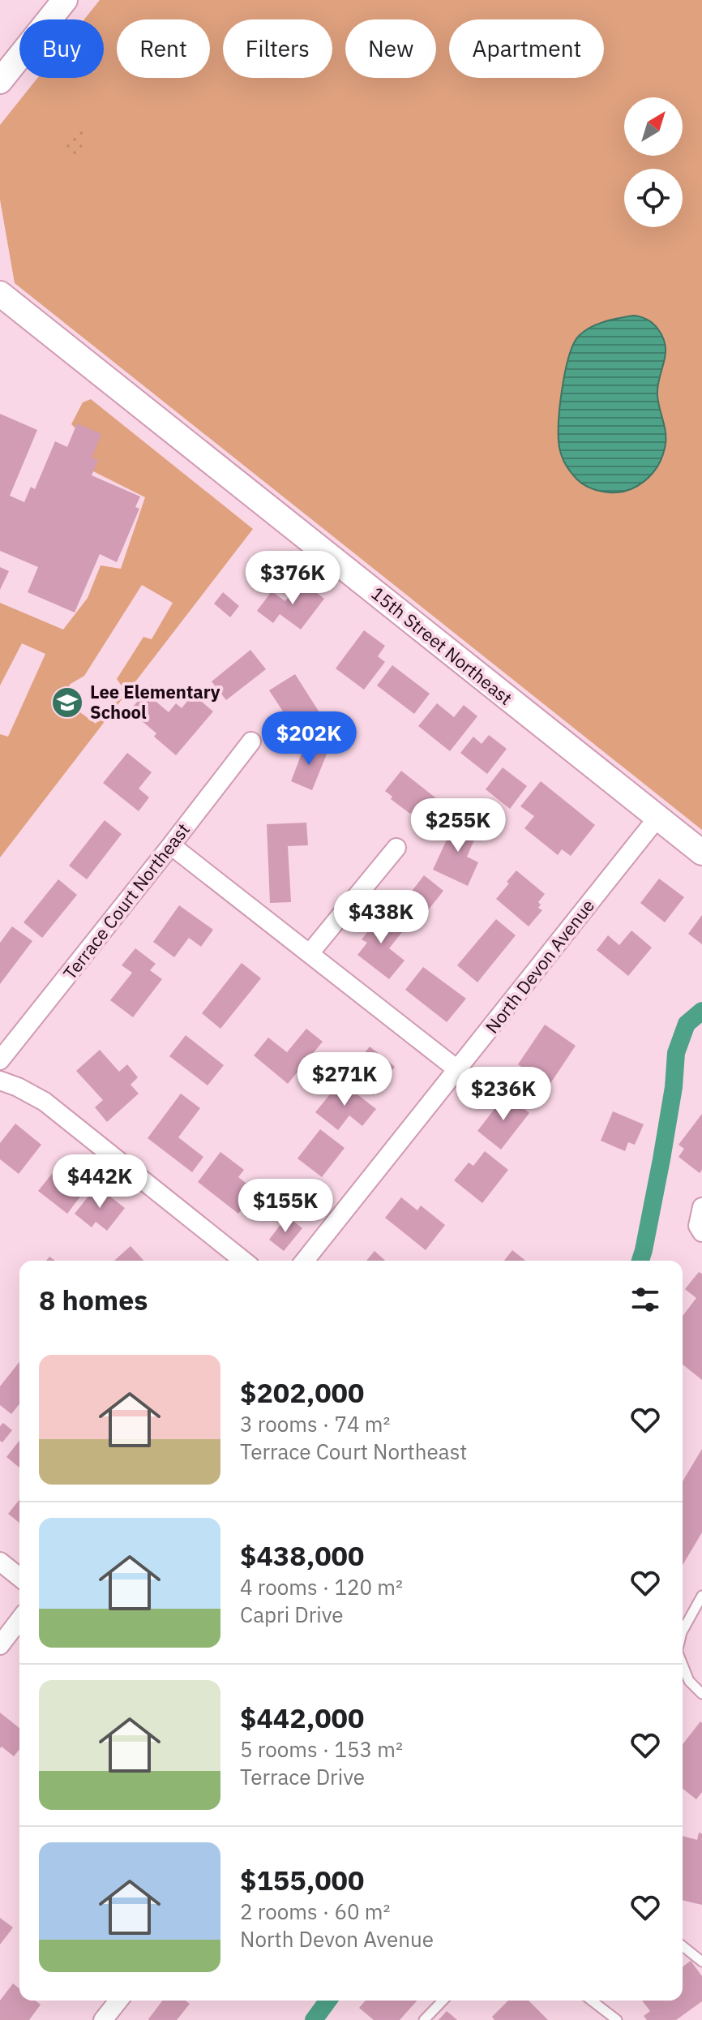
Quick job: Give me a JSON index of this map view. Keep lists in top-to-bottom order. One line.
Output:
{"streets":{"street":["15th Street Northeast","Terrace Court Northeast","North Devon Avenue"]},"crossings":[["15th Street Northeast","North Devon Avenue"]],"places":{"school or university":["Lee Elementary School"]},"north":"top right","page":{"chip":["Buy","Rent","Filters","New","Apartment"],"price":["$376K","$202K","$255K","$438K","$271K","$236K","$442K","$155K"],"heading":"8 homes","list":[{"name":"$202,000","note":"3 rooms · 74 m² · Terrace Court Northeast"},{"name":"$438,000","note":"4 rooms · 120 m² · Capri Drive"},{"name":"$442,000","note":"5 rooms · 153 m² · Terrace Drive"},{"name":"$155,000","note":"2 rooms · 60 m² · North Devon Avenue"}]}}
